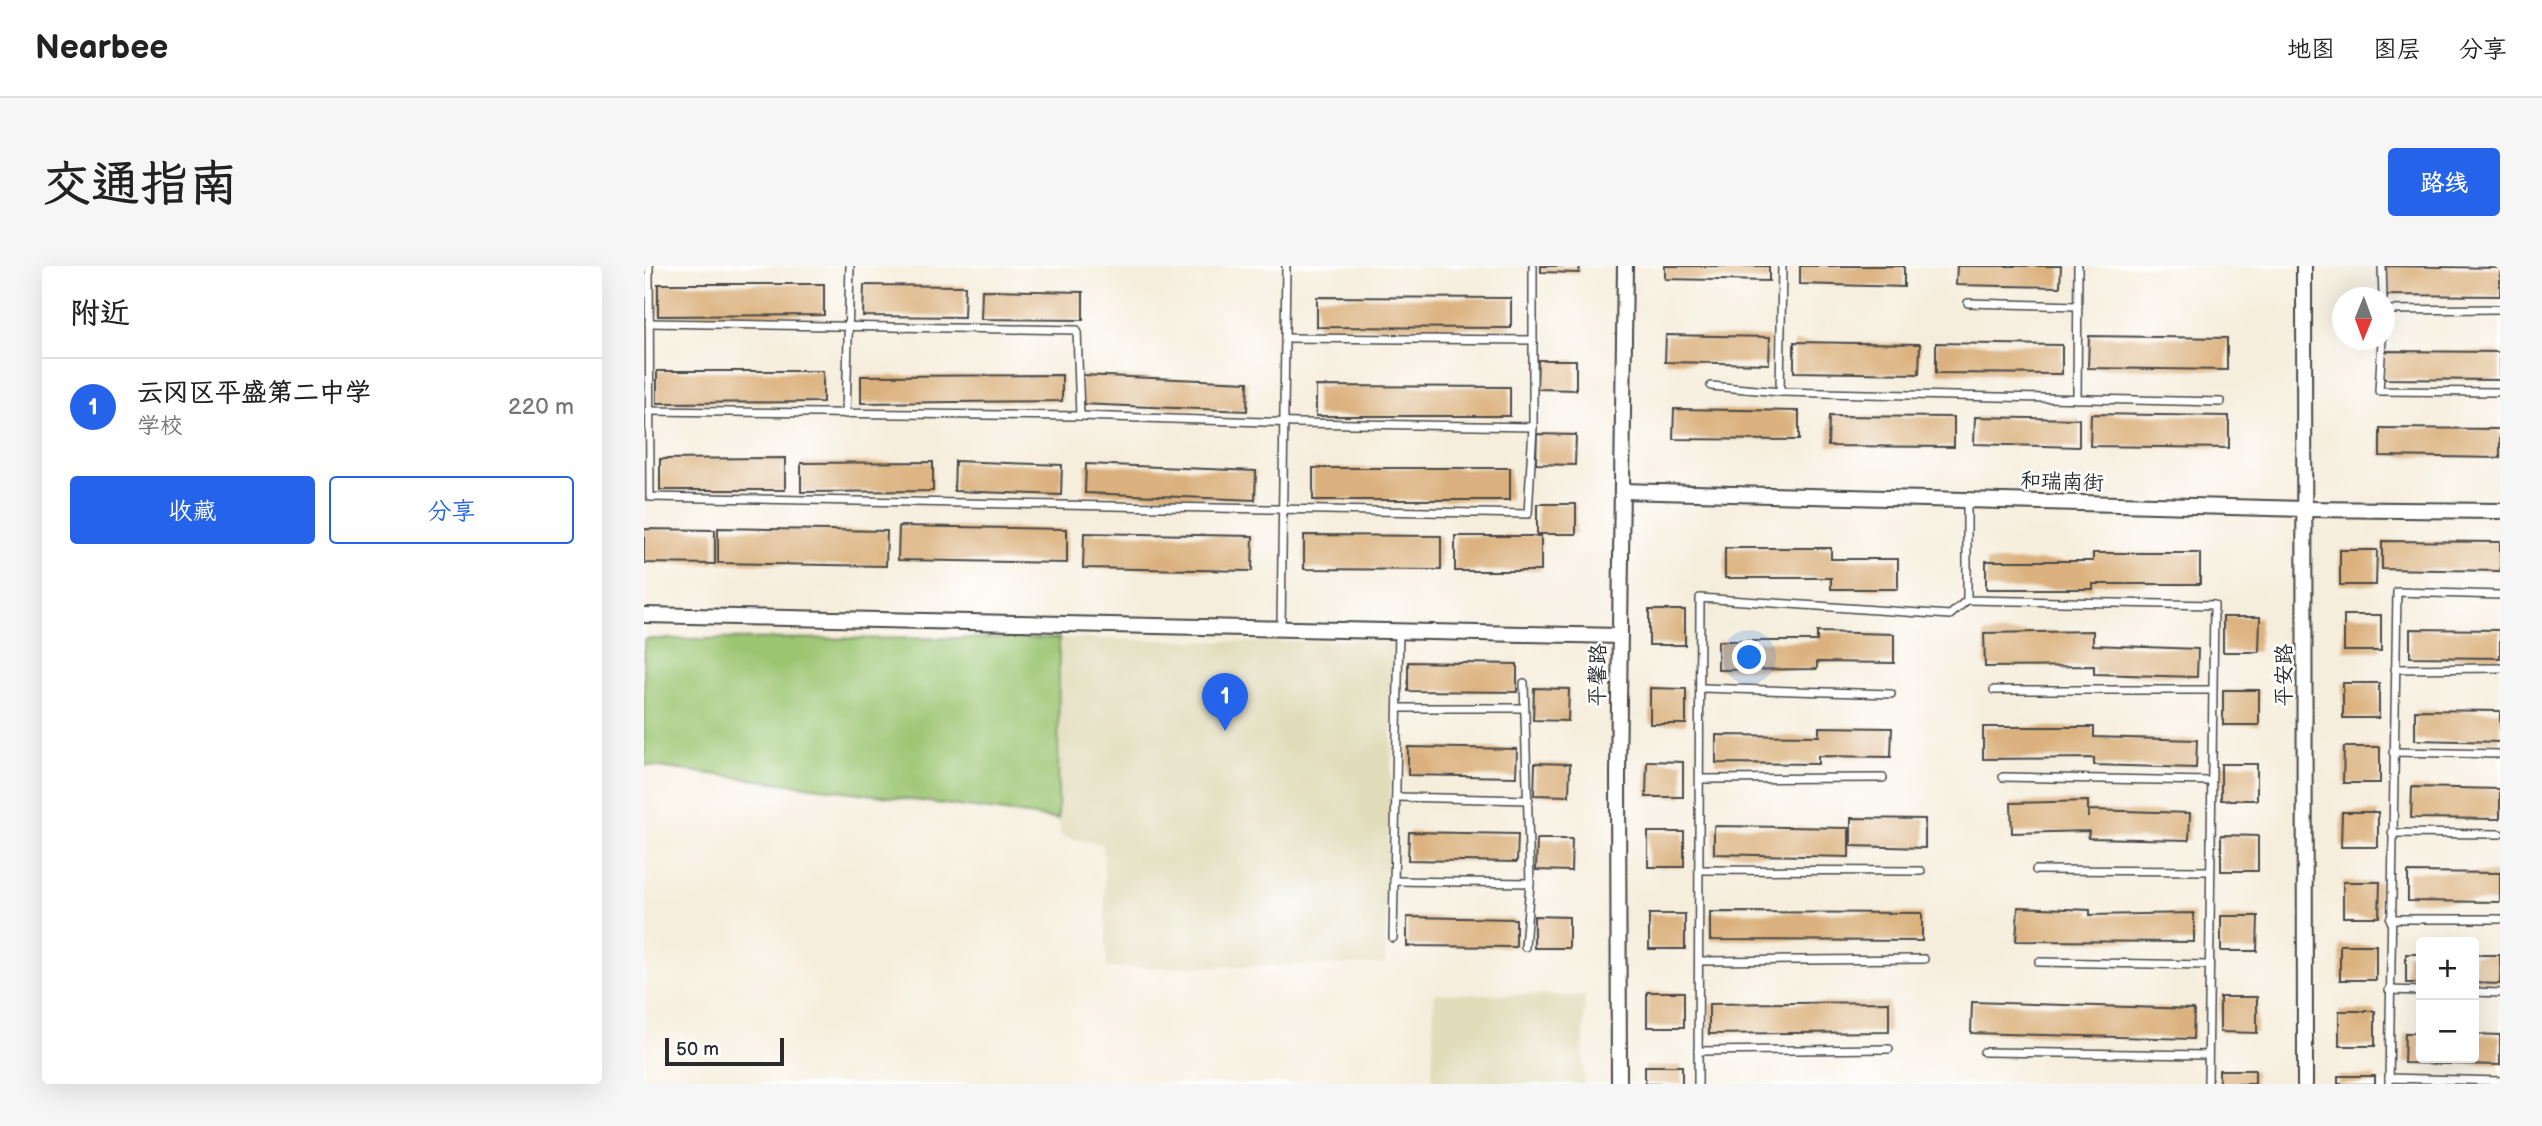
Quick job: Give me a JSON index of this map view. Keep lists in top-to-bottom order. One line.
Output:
{"streets":{"street":["和瑞南街","平馨路","平安路"]},"crossings":[["和瑞南街","平馨路"],["和瑞南街","平安路"]],"scale_bar":"50 m","north":"bottom","page":{"header":"Nearbee","nav":["地图","图层","分享"],"buttons":["路线",["收藏","分享"]],"title":"交通指南","heading":"附近","list":[{"mark":"1","name":"云冈区平盛第二中学","note":"学校","value":"220 m"}],"pins":"1","map_buttons":["+","−"],"scale":"50 m"}}
